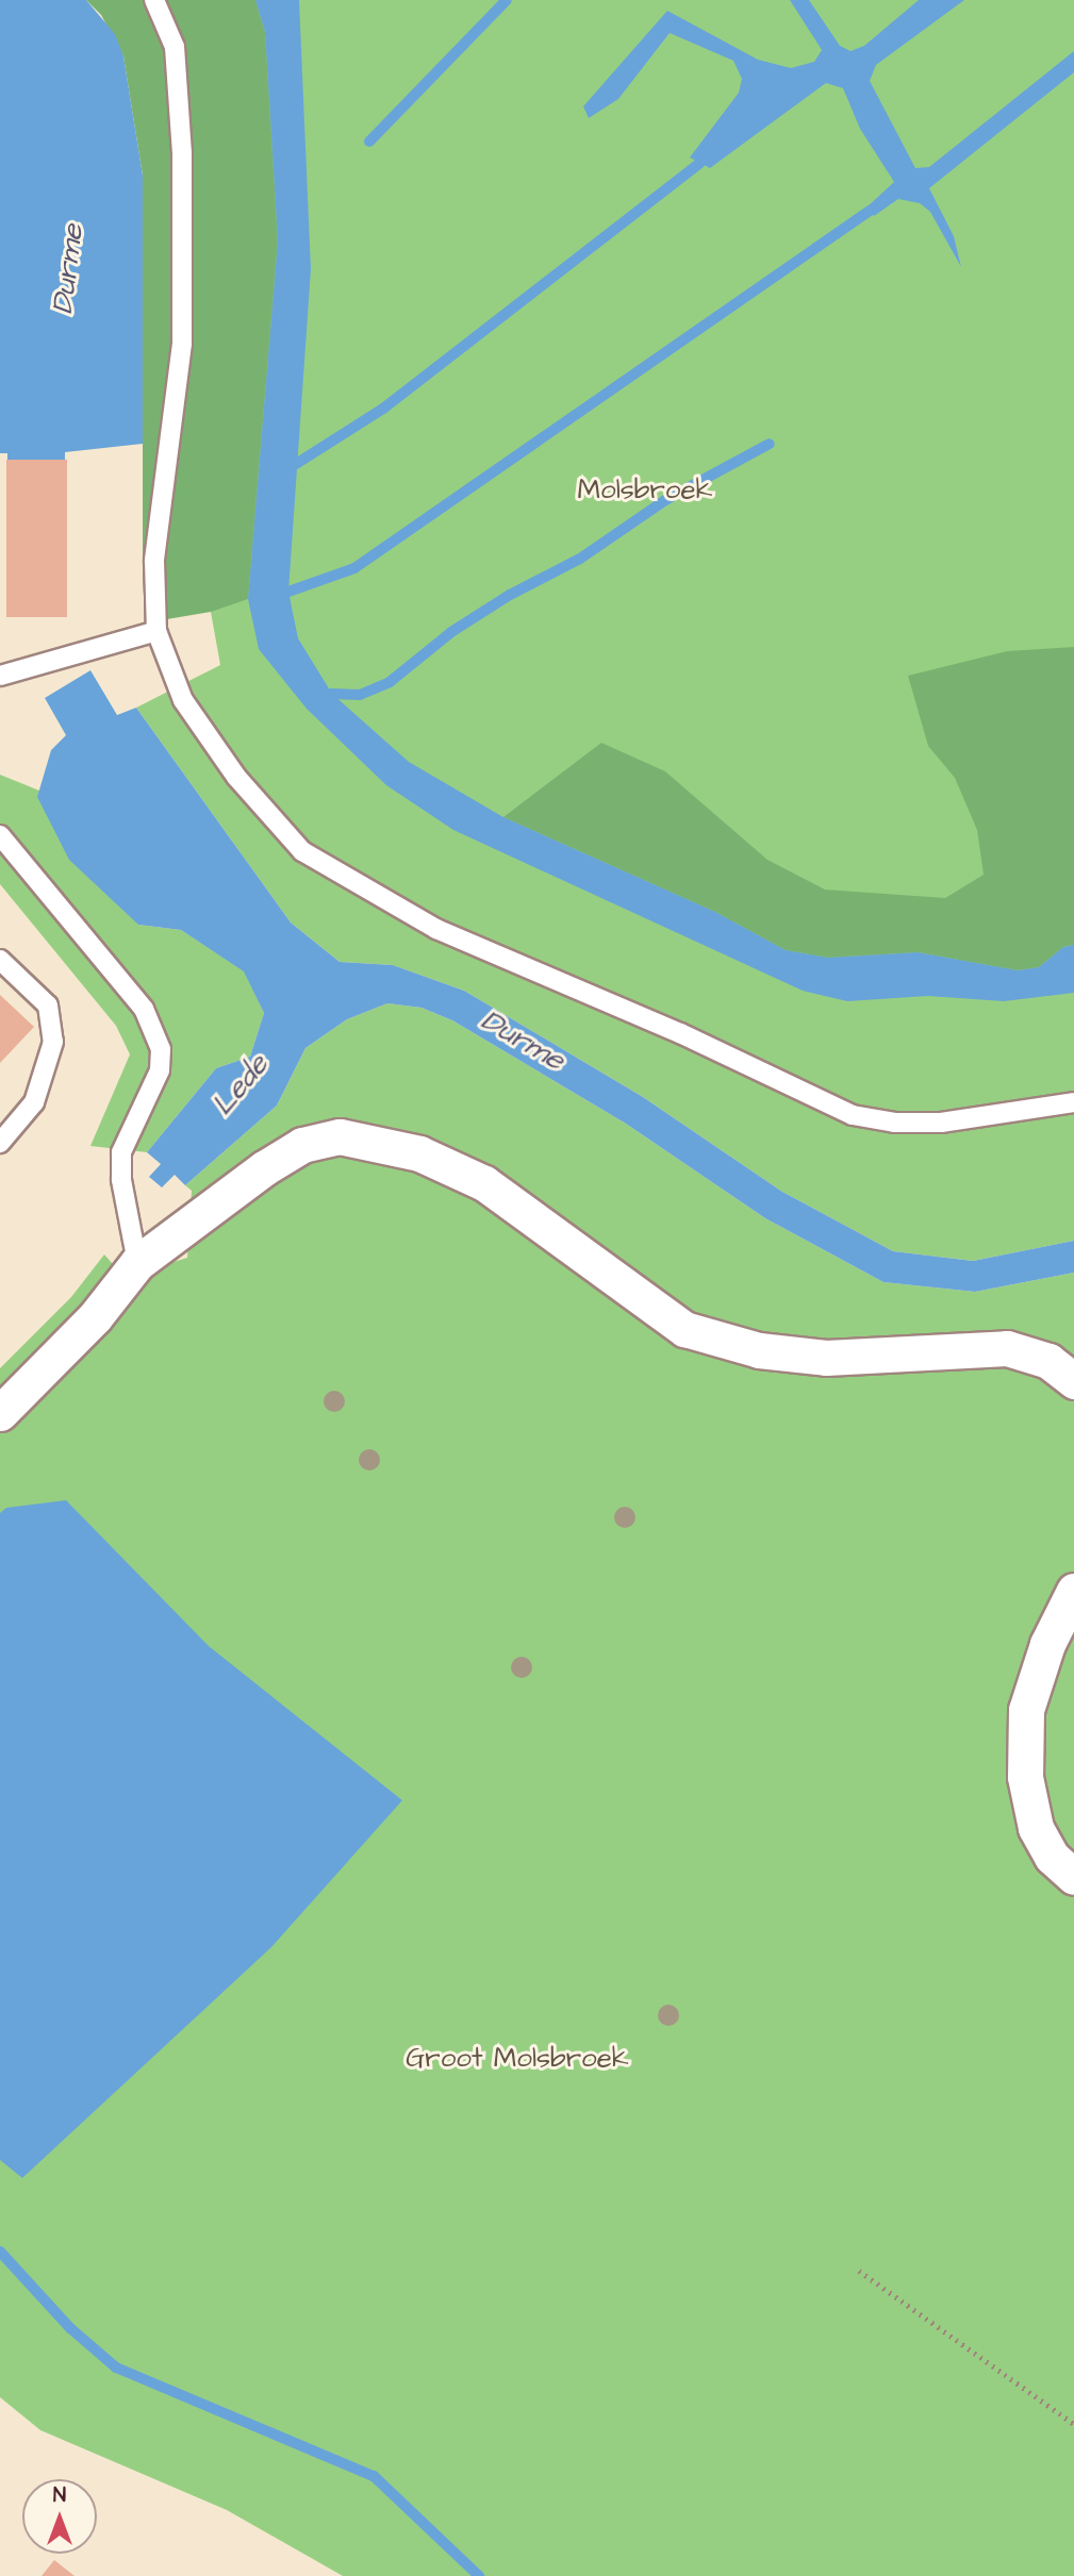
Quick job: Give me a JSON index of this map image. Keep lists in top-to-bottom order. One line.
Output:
{"water":["Durme","Lede"],"parks":["Molsbroek","Groot Molsbroek"],"north":"top"}
